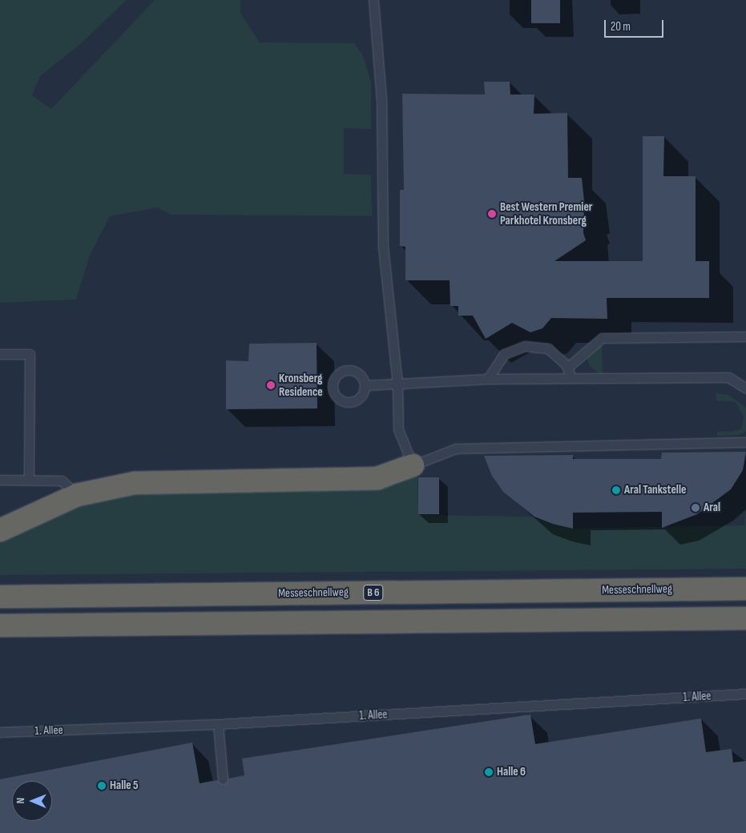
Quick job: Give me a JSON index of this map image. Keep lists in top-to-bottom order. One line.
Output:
{"streets":{"highway":["Messeschnellweg","B 6"],"lane":["1. Allee"]},"places":["Best Western Premier Parkhotel Kronsberg","Kronsberg Residence","Aral Tankstelle","Aral","Halle 6","Halle 5"],"scale_bar":"20 m","north":"left"}
